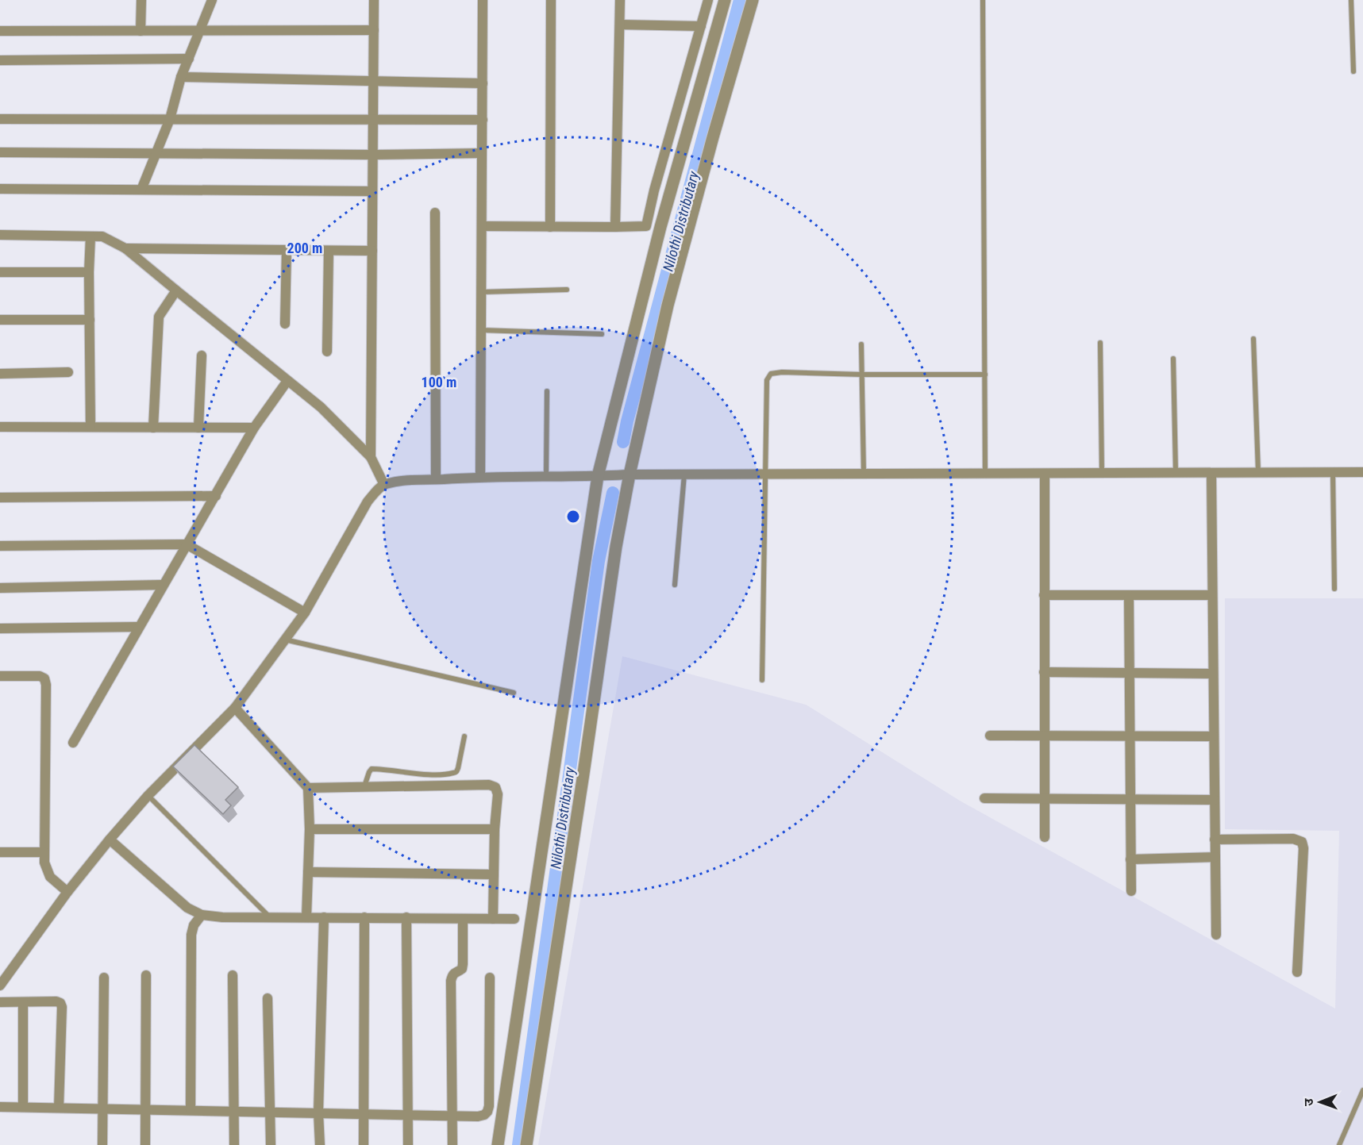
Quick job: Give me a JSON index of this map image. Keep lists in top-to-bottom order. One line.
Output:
{"water":["Nilothi Distributary"],"north":"left","rings":["200 m","100 m"]}
